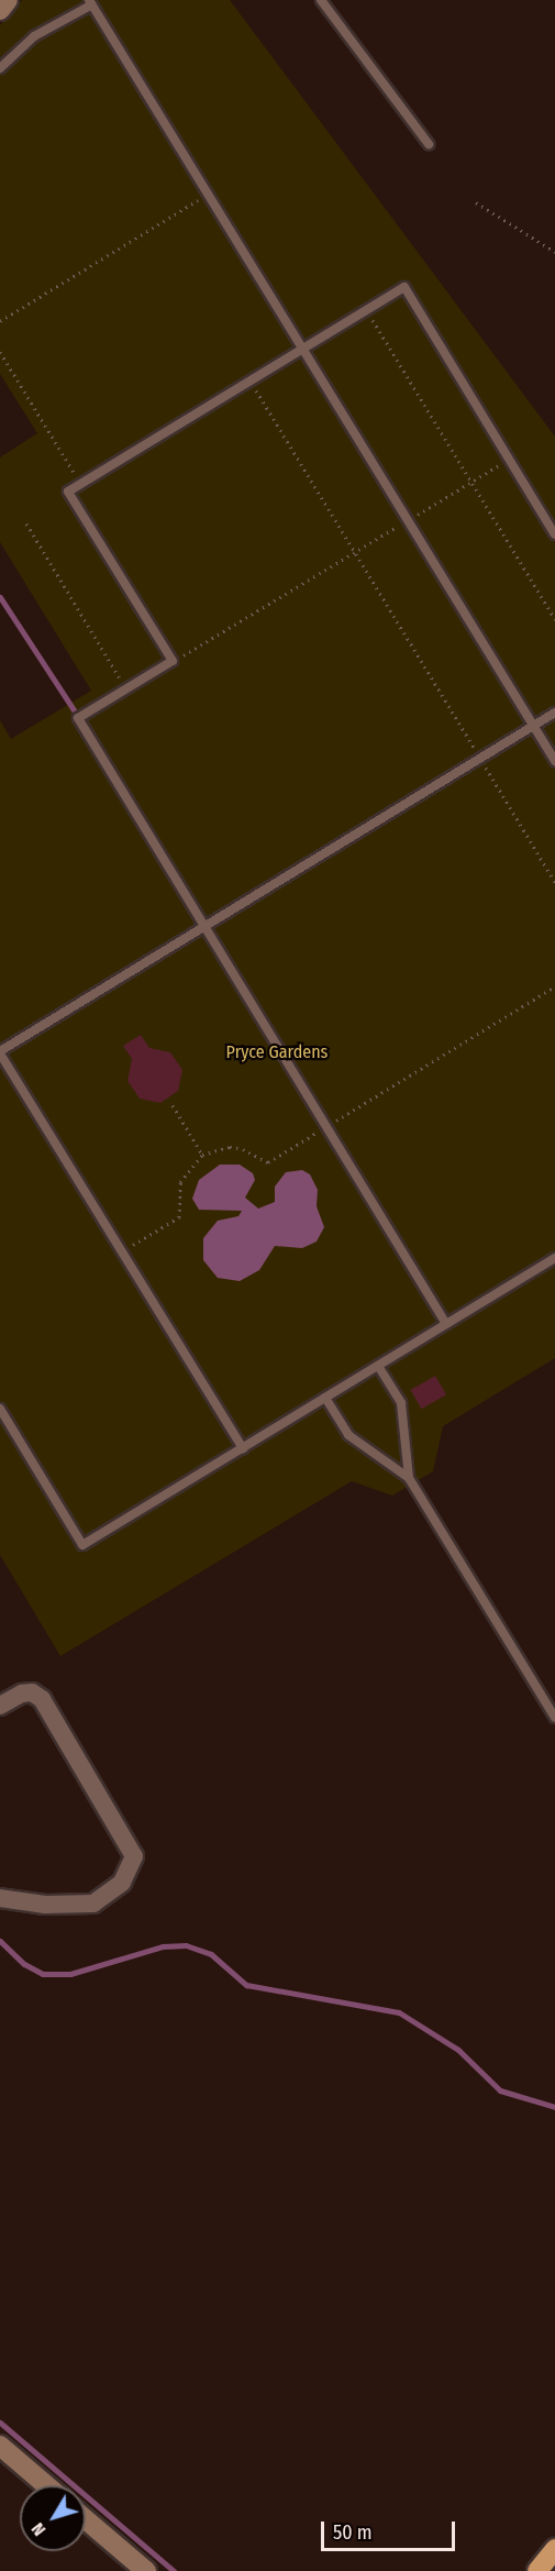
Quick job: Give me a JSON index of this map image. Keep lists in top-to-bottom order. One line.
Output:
{"parks":["Pryce Gardens"],"scale_bar":"50 m","north":"bottom left"}
